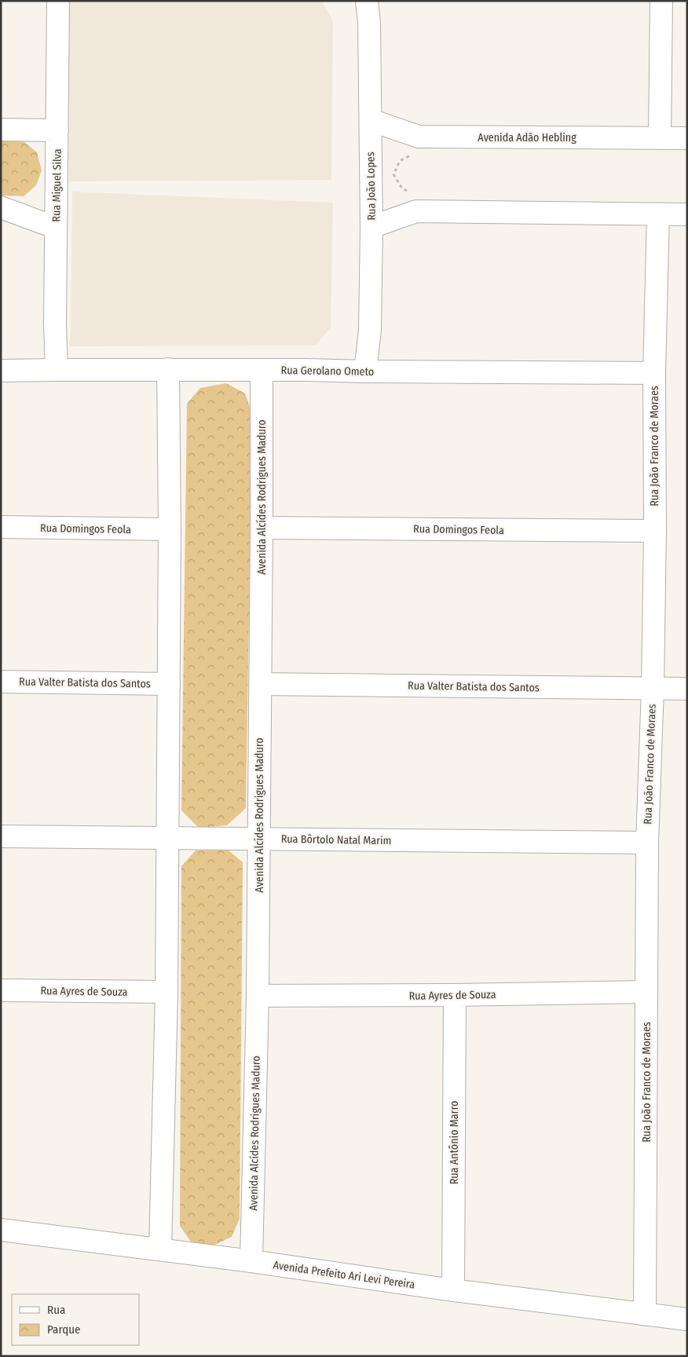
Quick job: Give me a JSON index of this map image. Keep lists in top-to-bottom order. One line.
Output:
{"streets":{"street":["Avenida Adão Hebling","Rua Miguel Silva","Rua João Lopes","Rua Gerolano Ometo","Rua João Franco de Moraes","Avenida Alcídes Rodrigues Maduro","Rua Domingos Feola","Rua Valter Batista dos Santos","Rua Bôrtolo Natal Marim","Rua Ayres de Souza","Rua Antônio Marro","Avenida Prefeito Ari Levi Pereira"]},"crossings":[["Avenida Adão Hebling","Rua João Lopes"],["Rua Miguel Silva","Rua Gerolano Ometo"],["Rua João Lopes","Rua Gerolano Ometo"],["Rua Gerolano Ometo","Rua João Franco de Moraes"],["Rua Gerolano Ometo","Avenida Alcídes Rodrigues Maduro"],["Rua João Franco de Moraes","Rua Domingos Feola"],["Rua João Franco de Moraes","Rua Valter Batista dos Santos"],["Rua João Franco de Moraes","Rua Bôrtolo Natal Marim"],["Rua João Franco de Moraes","Rua Ayres de Souza"],["Rua João Franco de Moraes","Avenida Prefeito Ari Levi Pereira"],["Avenida Alcídes Rodrigues Maduro","Rua Domingos Feola"],["Avenida Alcídes Rodrigues Maduro","Rua Valter Batista dos Santos"],["Avenida Alcídes Rodrigues Maduro","Rua Bôrtolo Natal Marim"],["Avenida Alcídes Rodrigues Maduro","Rua Ayres de Souza"],["Avenida Alcídes Rodrigues Maduro","Avenida Prefeito Ari Levi Pereira"],["Rua Ayres de Souza","Rua Antônio Marro"],["Rua Antônio Marro","Avenida Prefeito Ari Levi Pereira"]],"legend":["Rua","Parque"]}
